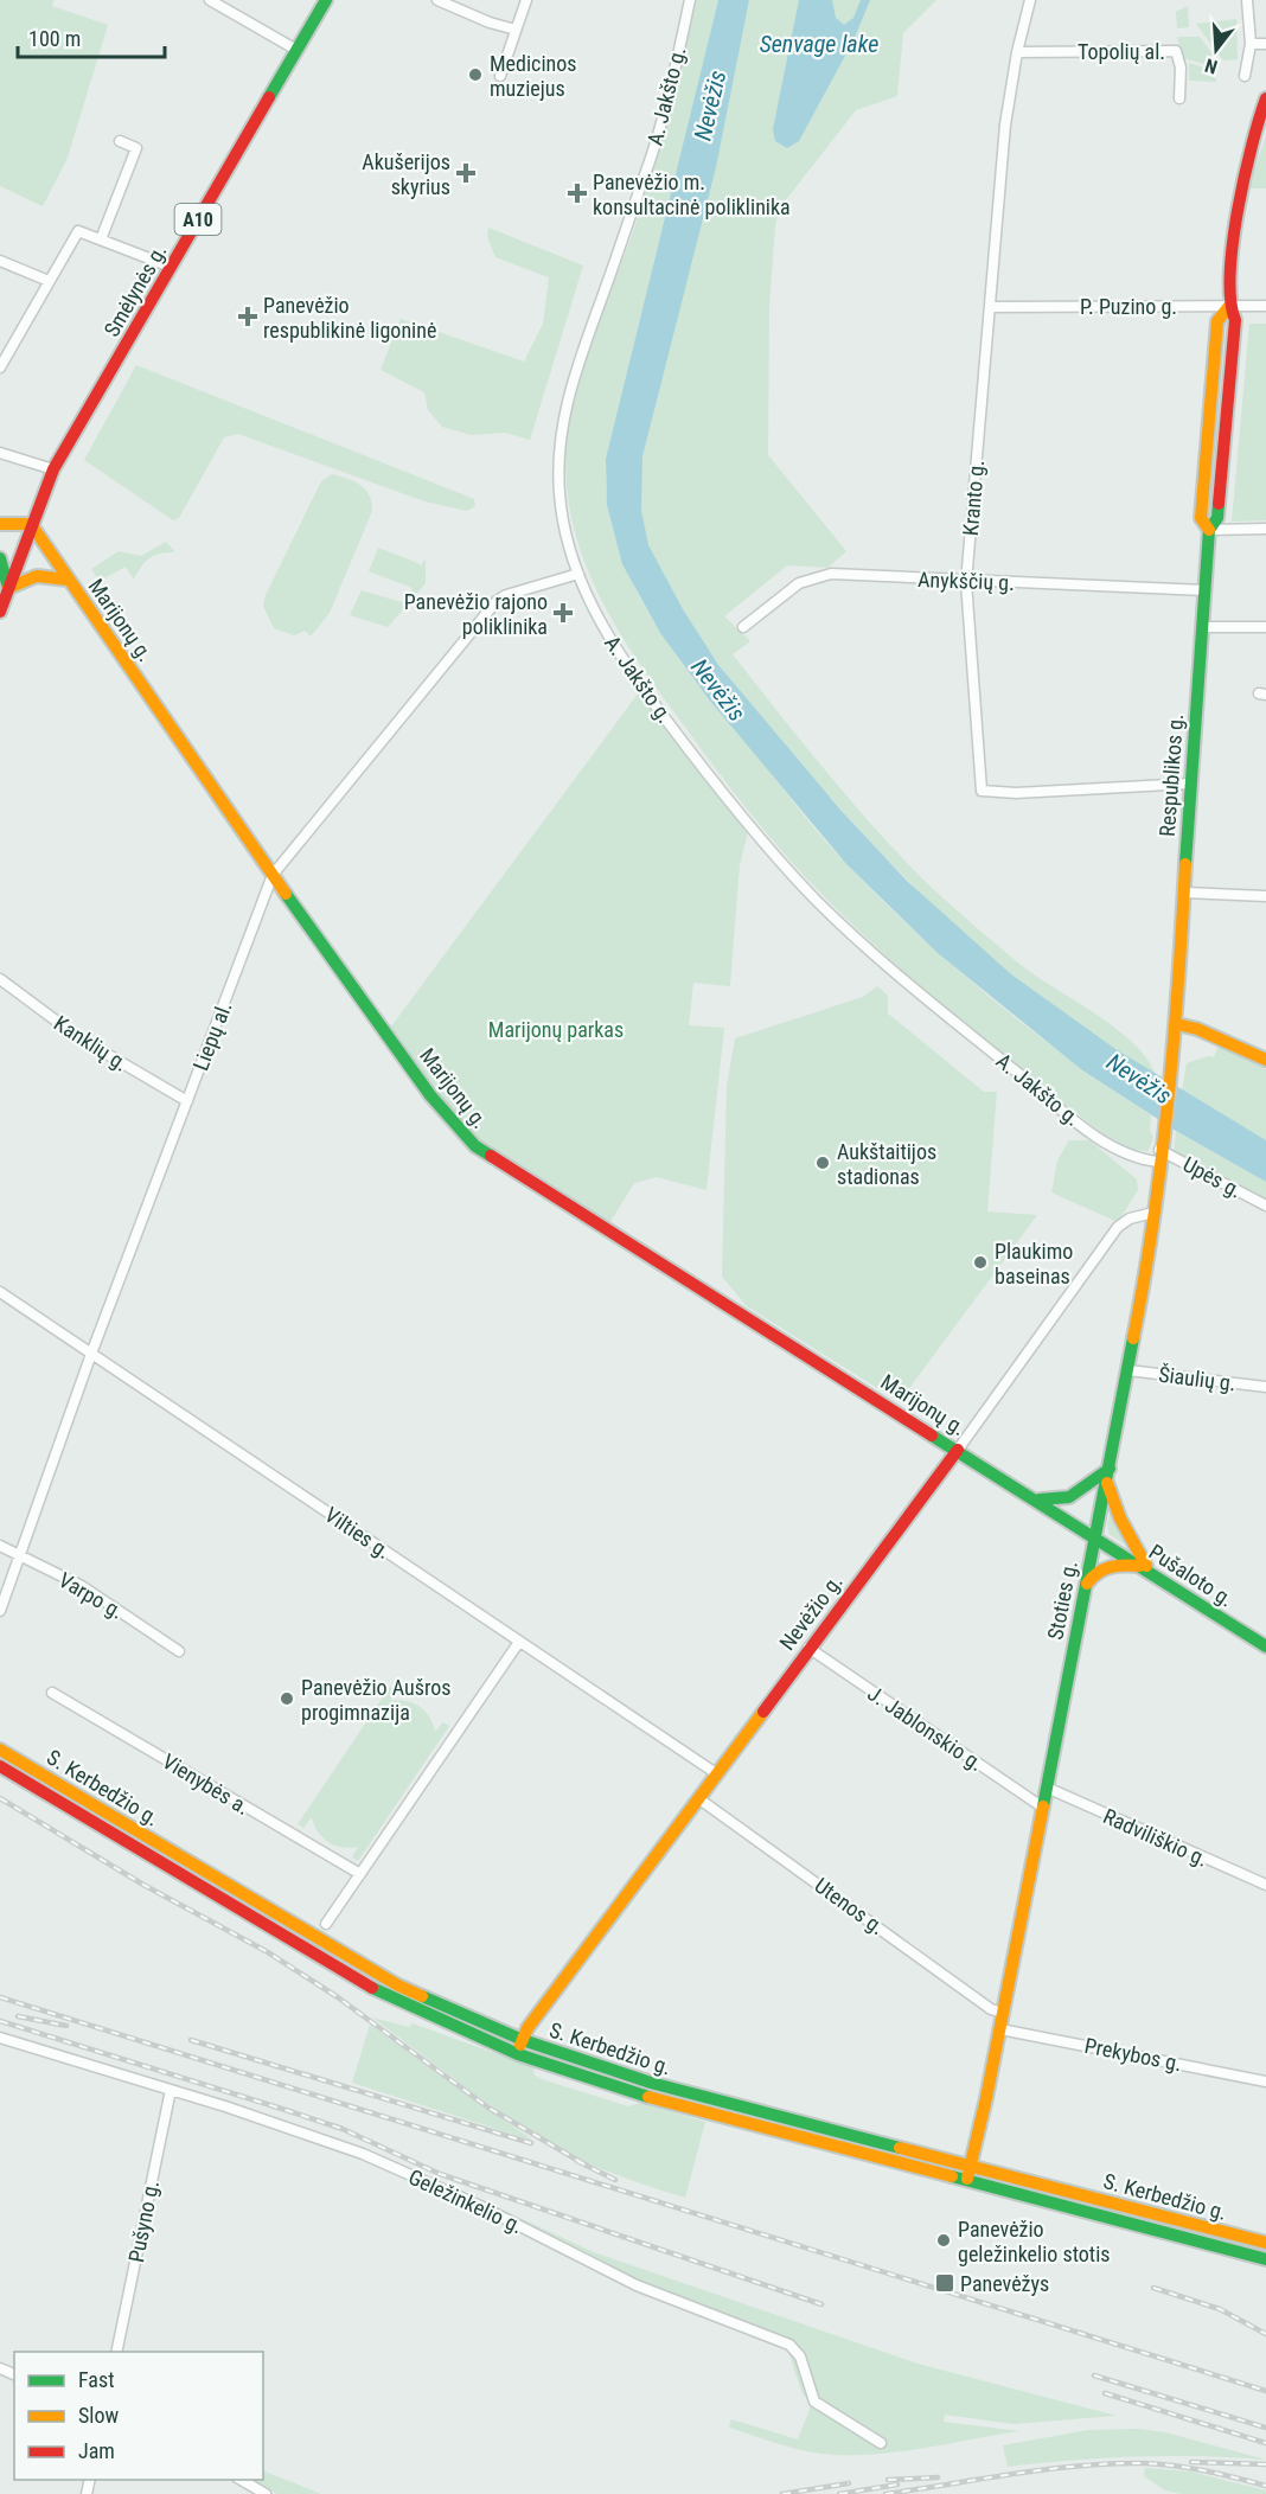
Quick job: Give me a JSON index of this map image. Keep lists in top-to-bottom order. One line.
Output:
{"streets":{"main road":["A10","Smėlynės g.","Marijonų g.","Respublikos g.","Pušaloto g.","Stoties g.","Nevėžio g.","S. Kerbedžio g."],"street":["Topolių al.","A. Jakšto g.","P. Puzino g.","Kranto g.","Anykščių g.","Liepų al.","Kanklių g.","Upės g.","Šiaulių g.","Vilties g.","Varpo g.","J. Jablonskio g.","Vienybės a.","Radviliškio g.","Utenos g.","Prekybos g.","Geležinkelio g.","Pušyno g."]},"crossings":[["Topolių al.","Kranto g."],["A. Jakšto g.","Liepų al."],["A. Jakšto g.","Upės g."],["A. Jakšto g.","Stoties g."],["Smėlynės g.","Marijonų g."],["P. Puzino g.","Kranto g."],["P. Puzino g.","Respublikos g."],["Kranto g.","Anykščių g."],["Kranto g.","Respublikos g."],["Anykščių g.","Respublikos g."],["Marijonų g.","Liepų al."],["Marijonų g.","Pušaloto g."],["Marijonų g.","Stoties g."],["Marijonų g.","Nevėžio g."],["Respublikos g.","Stoties g."],["Liepų al.","Kanklių g."],["Liepų al.","Vilties g."],["Liepų al.","Varpo g."],["Upės g.","Stoties g."],["Šiaulių g.","Stoties g."],["Vilties g.","Nevėžio g."],["Pušaloto g.","Stoties g."],["Stoties g.","Nevėžio g."],["Stoties g.","J. Jablonskio g."],["Stoties g.","S. Kerbedžio g."],["Stoties g.","Radviliškio g."],["Stoties g.","Utenos g."],["Stoties g.","Prekybos g."],["Nevėžio g.","J. Jablonskio g."],["Nevėžio g.","S. Kerbedžio g."],["Nevėžio g.","Utenos g."],["Geležinkelio g.","Pušyno g."]],"water":["Senvage lake","Nevėžis"],"parks":["Marijonų parkas"],"places":{"other":["Medicinos muziejus","Aukštaitijos stadionas","Plaukimo baseinas","Panevėžio Aušros progimnazija","Panevėžio geležinkelio stotis"],"health":["Akušerijos skyrius","Panevėžio m. konsultacinė poliklinika","Panevėžio respublikinė ligoninė","Panevėžio rajono poliklinika"],"transit":["Panevėžys"]},"legend":["Fast","Slow","Jam"],"scale_bar":"100 m","north":"bottom"}
